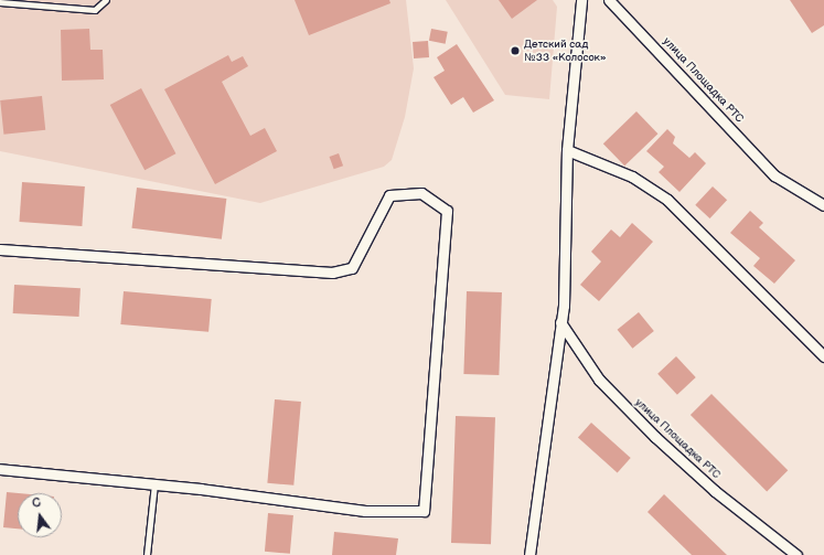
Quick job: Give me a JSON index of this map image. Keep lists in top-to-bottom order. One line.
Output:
{"streets":{"street":["улица Площадка РТС"]},"places":["Детский сад №33 «Колосок»"],"north":"top"}
